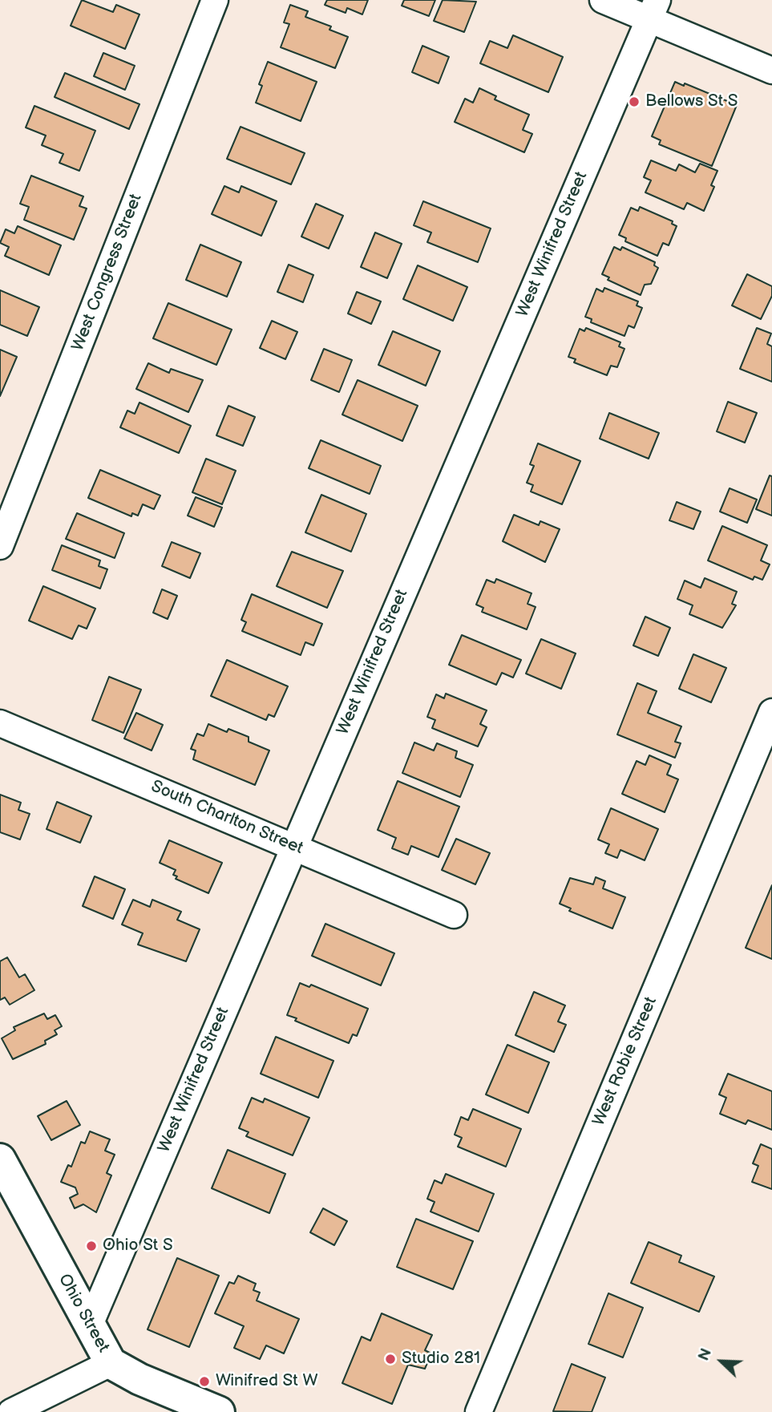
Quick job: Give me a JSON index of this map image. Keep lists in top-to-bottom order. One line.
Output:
{"streets":{"street":["West Winifred Street","West Congress Street","South Charlton Street","West Robie Street","Ohio Street"]},"crossings":[["West Winifred Street","South Charlton Street"],["West Winifred Street","Ohio Street"]],"places":["Bellows St S","Ohio St S","Studio 281","Winifred St W"],"north":"top left"}
